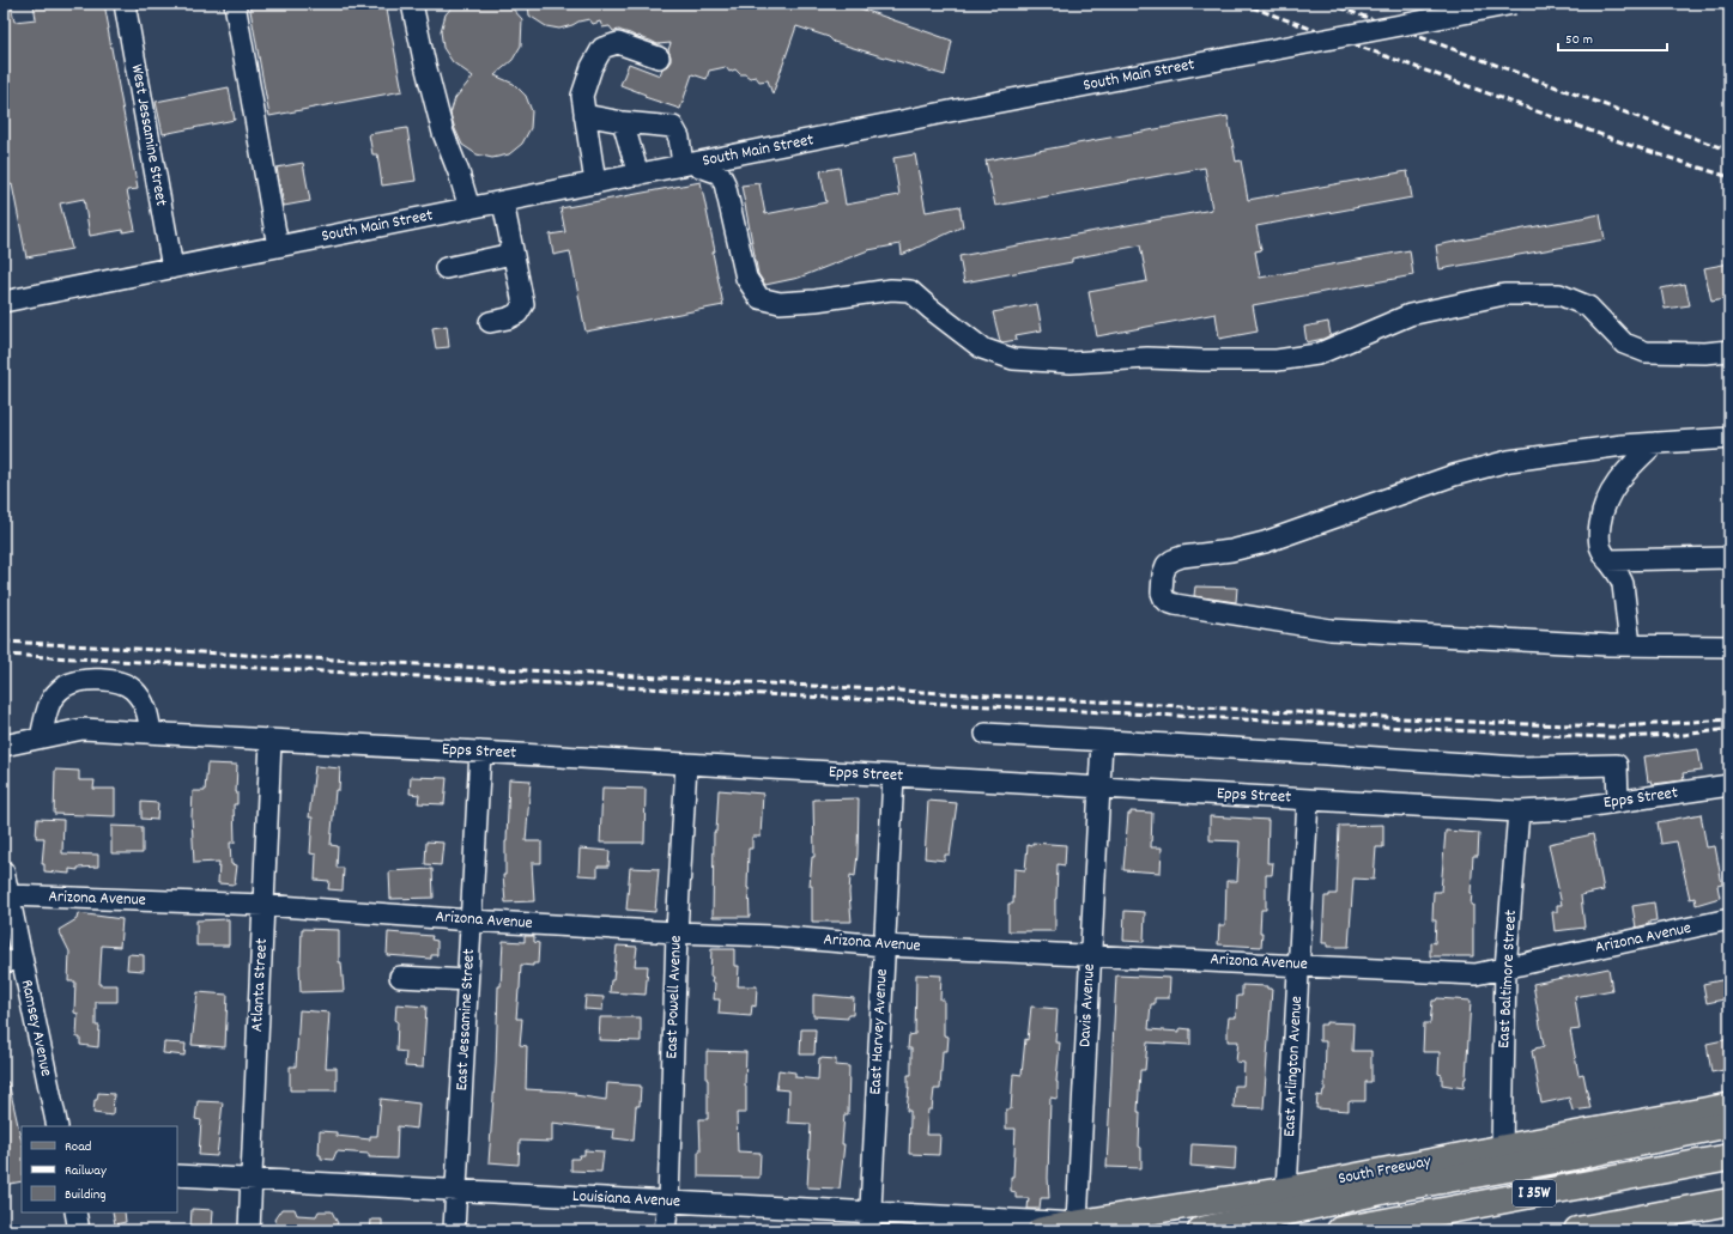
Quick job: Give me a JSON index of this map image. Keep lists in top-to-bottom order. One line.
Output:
{"streets":{"highway":["I 35W"],"main road":["South Freeway"],"street":["South Main Street","West Jessamine Street","Epps Street","Arizona Avenue","East Baltimore Street","Atlanta Street","East Powell Avenue","Davis Avenue","East Jessamine Street","Ramsey Avenue","East Harvey Avenue","East Arlington Avenue","Louisiana Avenue"]},"crossings":[["South Main Street","West Jessamine Street"],["Epps Street","East Baltimore Street"],["Epps Street","Atlanta Street"],["Epps Street","East Powell Avenue"],["Epps Street","Davis Avenue"],["Epps Street","East Jessamine Street"],["Epps Street","East Harvey Avenue"],["Epps Street","East Arlington Avenue"],["Arizona Avenue","East Baltimore Street"],["Arizona Avenue","Atlanta Street"],["Arizona Avenue","East Powell Avenue"],["Arizona Avenue","Davis Avenue"],["Arizona Avenue","East Jessamine Street"],["Arizona Avenue","Ramsey Avenue"],["Arizona Avenue","East Harvey Avenue"],["Arizona Avenue","East Arlington Avenue"],["East Baltimore Street","South Freeway"],["Atlanta Street","Louisiana Avenue"],["East Powell Avenue","Louisiana Avenue"],["Davis Avenue","South Freeway"],["Davis Avenue","Louisiana Avenue"],["East Jessamine Street","Louisiana Avenue"],["East Harvey Avenue","Louisiana Avenue"],["East Arlington Avenue","South Freeway"],["South Freeway","Louisiana Avenue"]],"legend":["Road","Railway","Building"],"scale_bar":"50 m"}
